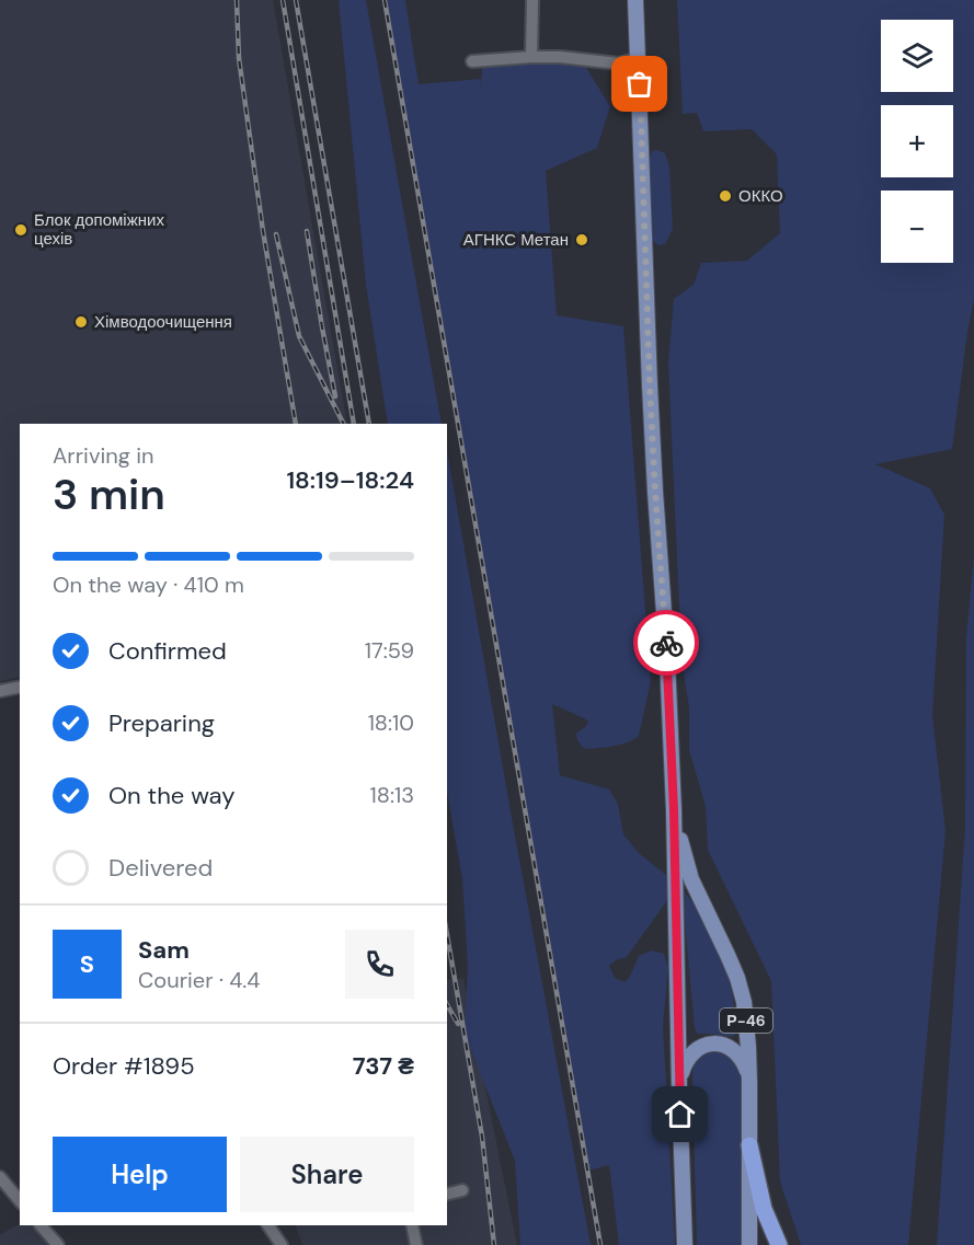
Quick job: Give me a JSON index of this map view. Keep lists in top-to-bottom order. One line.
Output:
{"streets":{"main road":["Р-46"]},"places":["ОККО","Блок допоміжних цехів","АГНКС Метан","Хімводоочищення"],"page":{"map_buttons":["+","−"],"heading":["3 min","Arriving in","18:19–18:24"],"panel":["Sam","Courier · 4.4","Order #1895","737 ₴"],"bar":"On the way · 410 m","list":[["Confirmed","17:59"],["Preparing","18:10"],["On the way","18:13"],"Delivered"],"round":"S","buttons":["Help","Share"]}}
